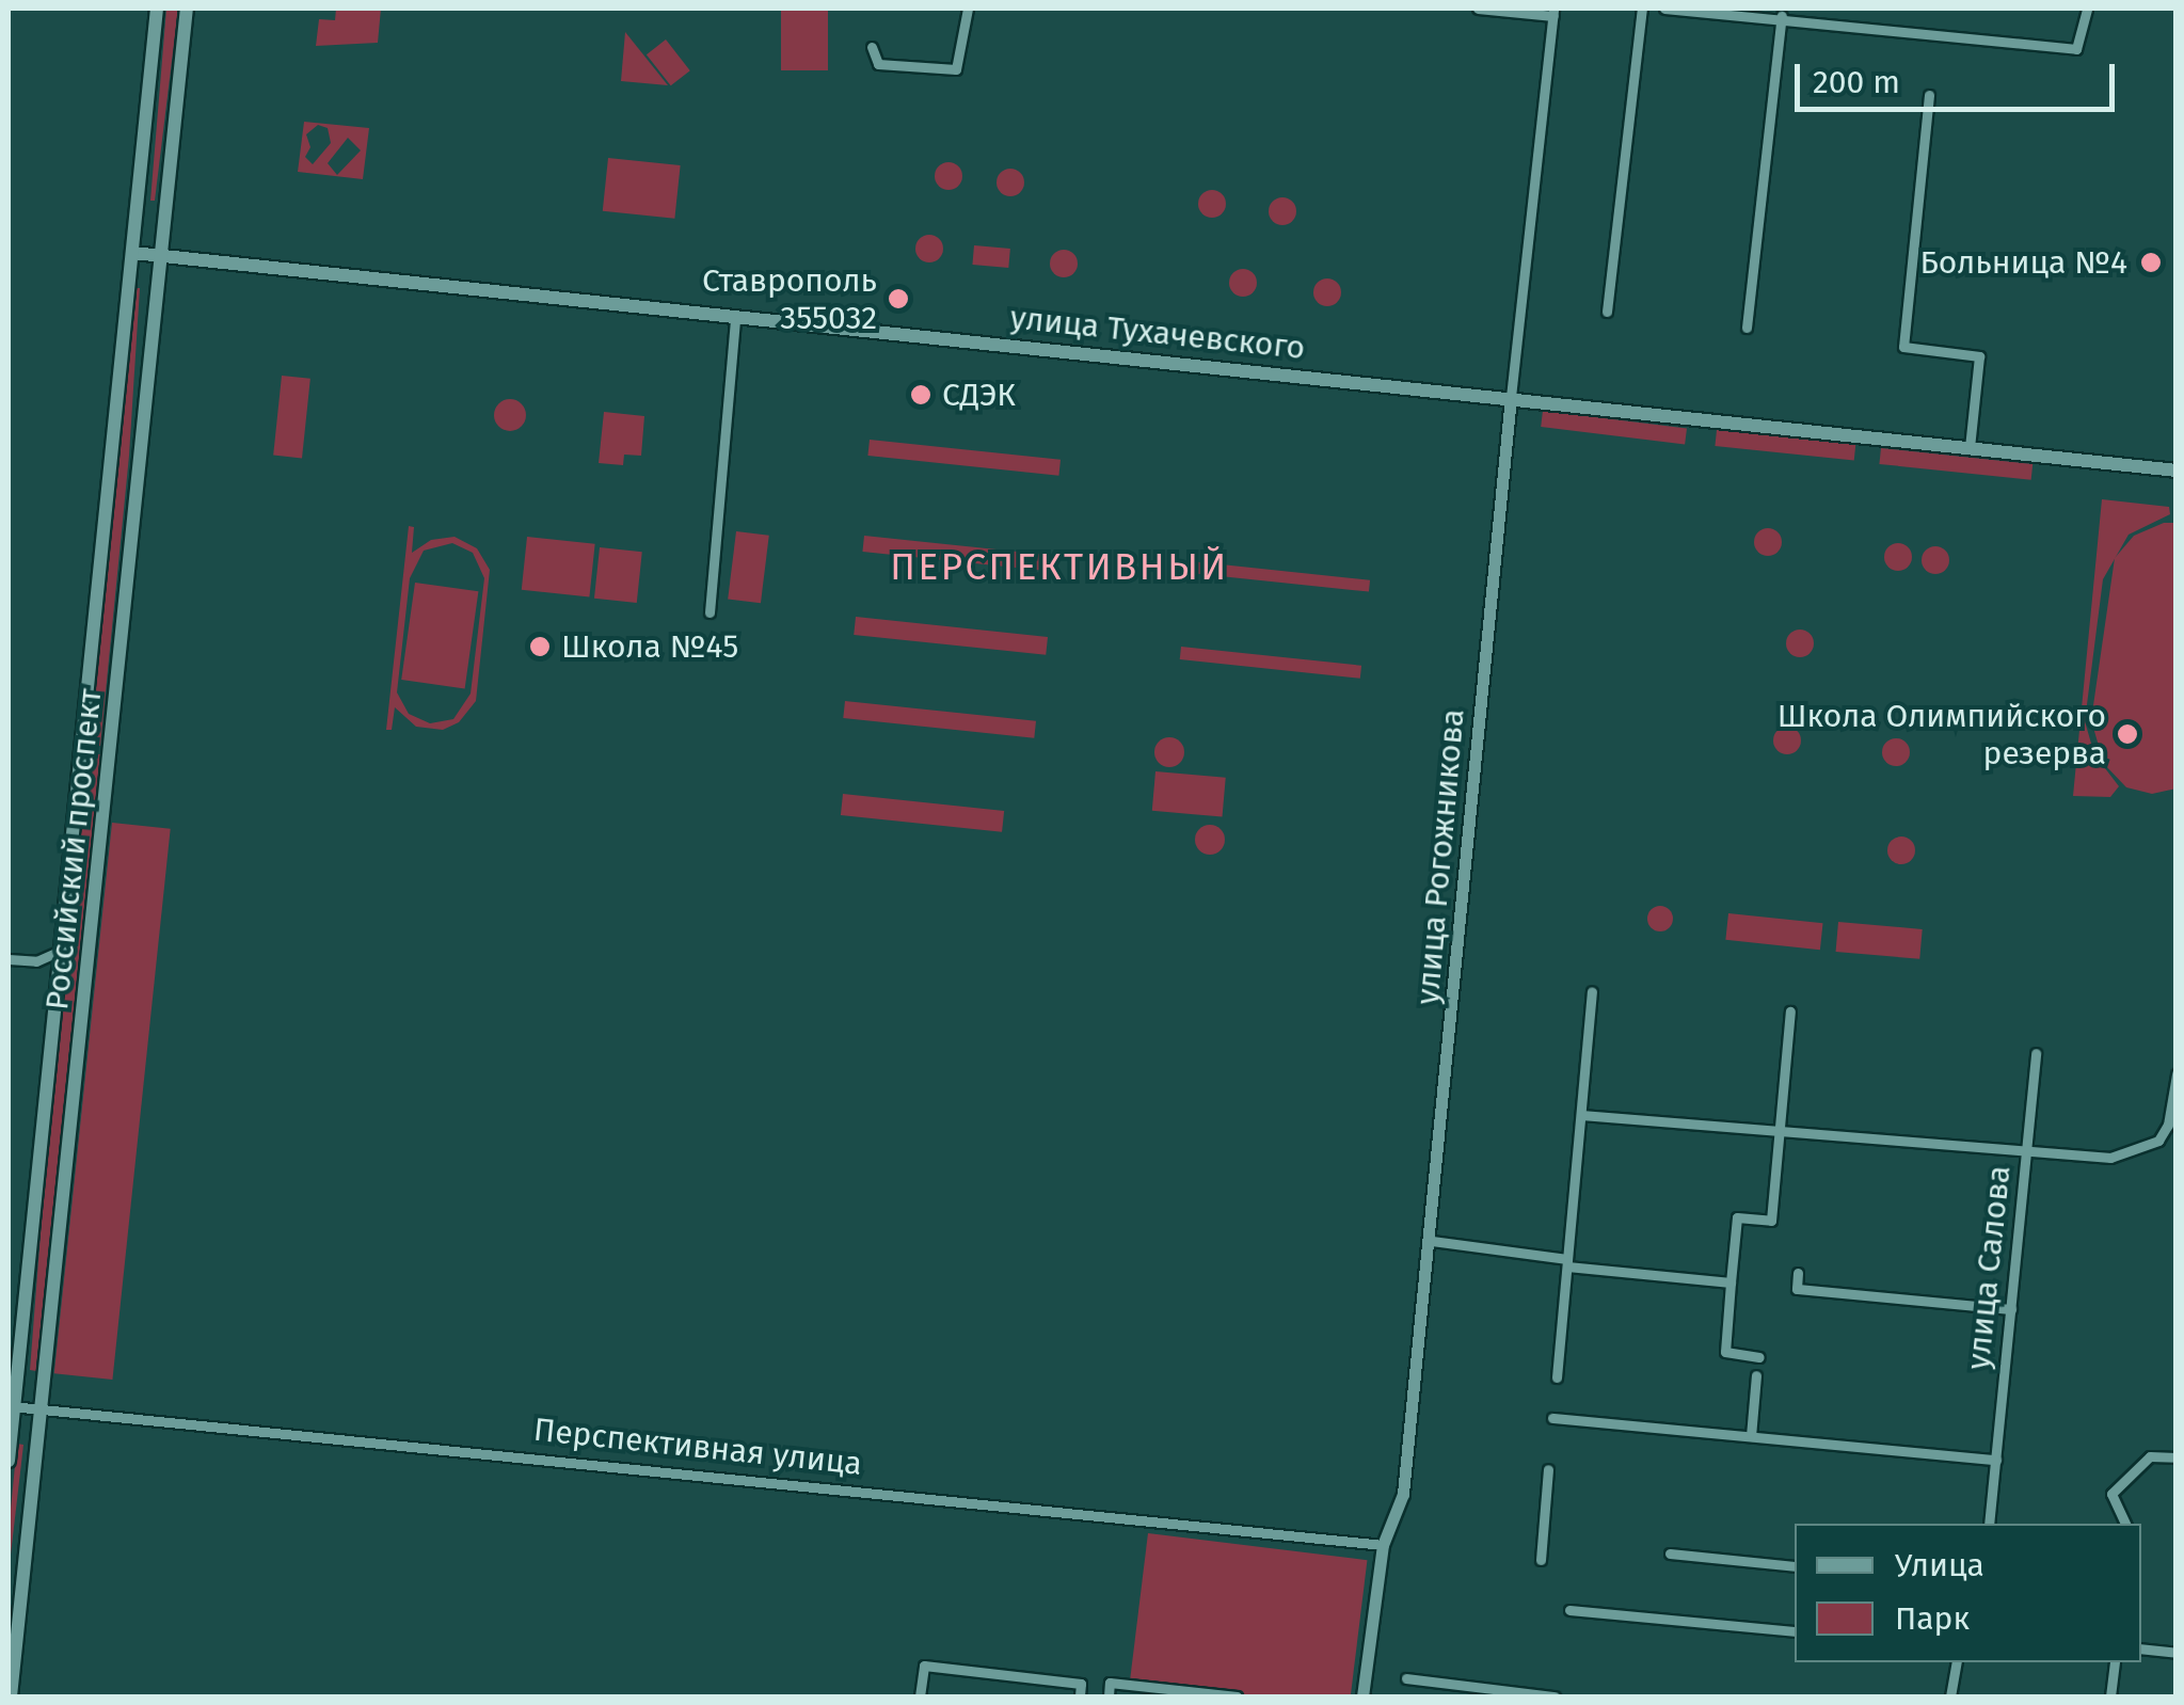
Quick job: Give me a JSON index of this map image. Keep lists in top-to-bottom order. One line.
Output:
{"streets":{"main road":["улица Тухачевского","Российский проспект"],"street":["улица Рогожникова","улица Салова","Перспективная улица"]},"crossings":[["улица Тухачевского","Российский проспект"],["улица Тухачевского","улица Рогожникова"],["Российский проспект","Перспективная улица"],["улица Рогожникова","Перспективная улица"]],"districts":["ПЕРСПЕКТИВНЫЙ"],"places":["Больница №4","Ставрополь 355032","СДЭК","Школа №45","Школа Олимпийского резерва"],"legend":["Улица","Парк"],"scale_bar":"200 m"}
